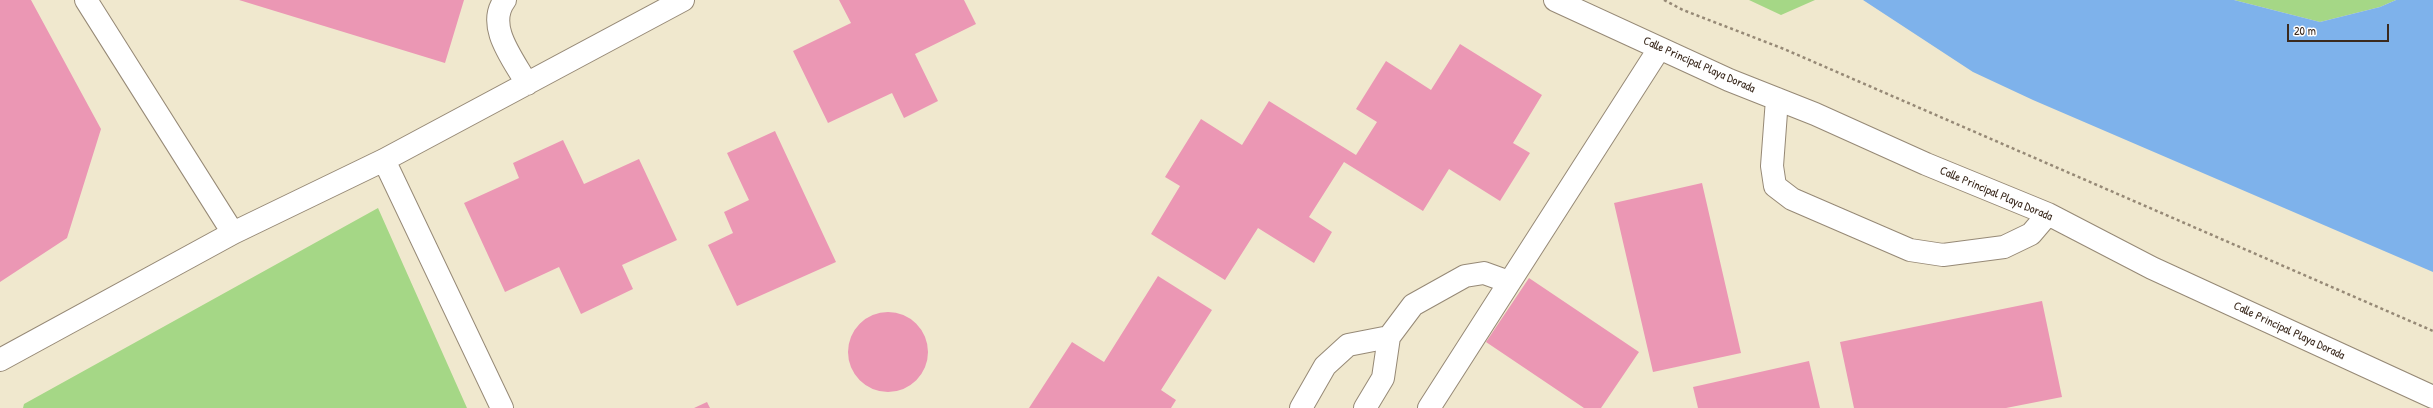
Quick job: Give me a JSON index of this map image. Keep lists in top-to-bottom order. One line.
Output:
{"streets":{"street":["Calle Principal Playa Dorada"]},"scale_bar":"20 m"}
